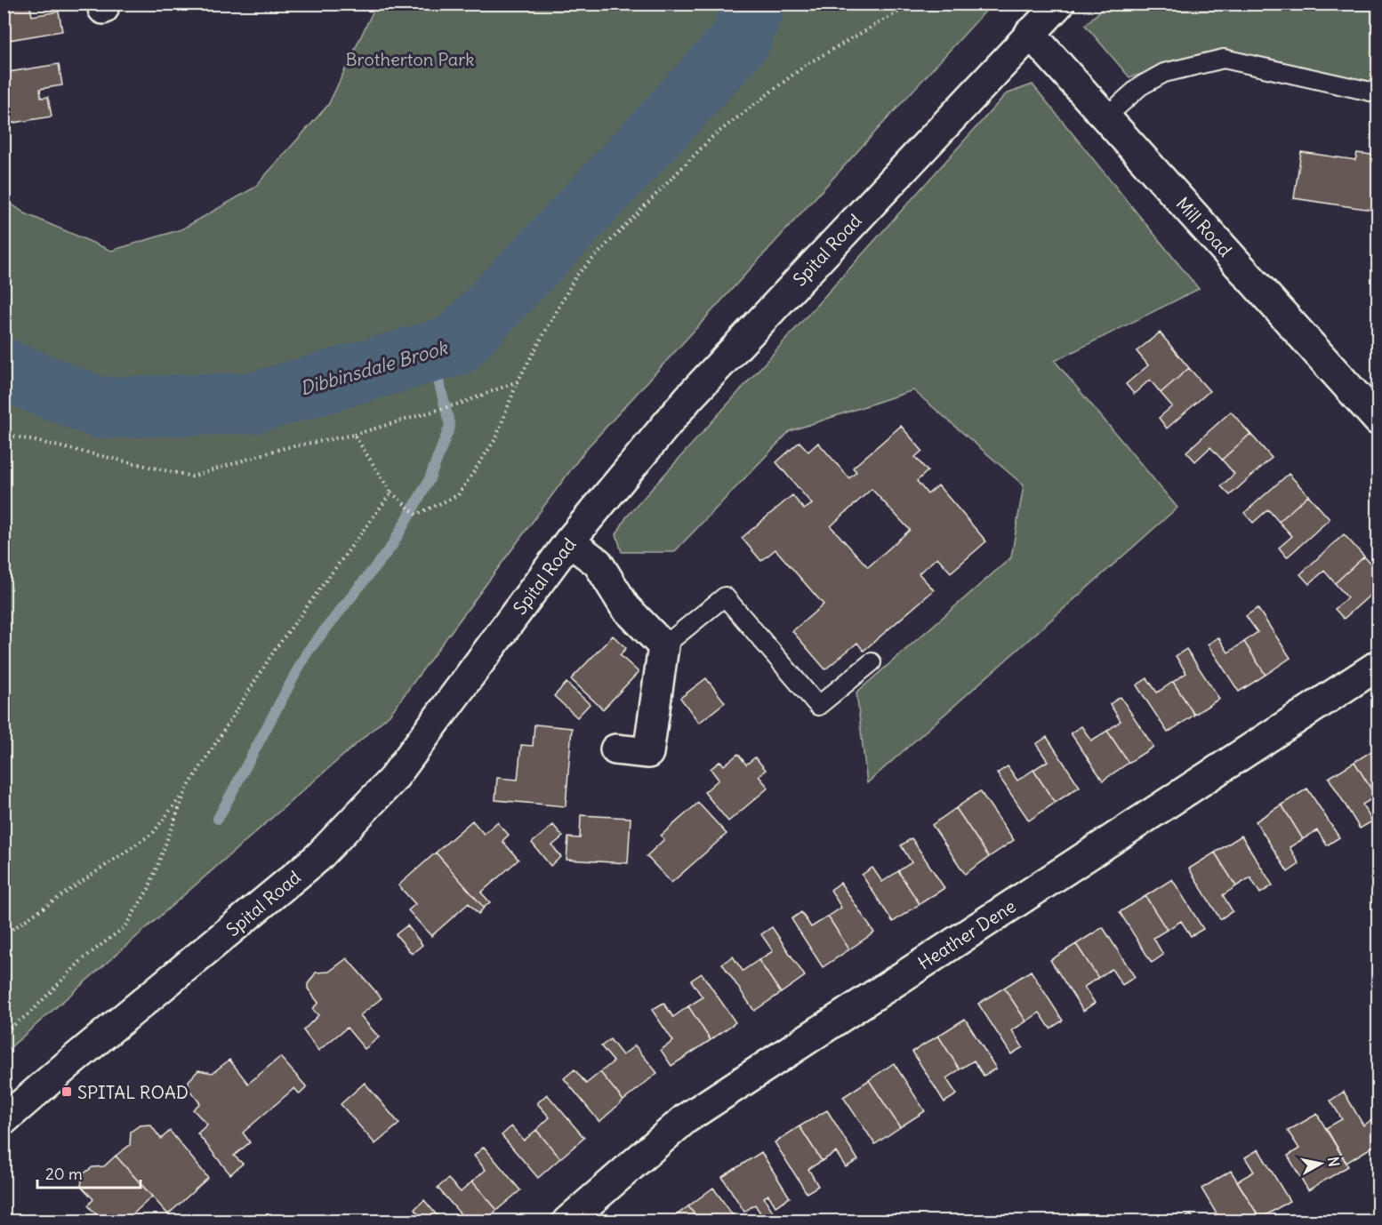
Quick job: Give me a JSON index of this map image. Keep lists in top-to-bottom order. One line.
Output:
{"streets":{"street":["Mill Road","Spital Road","Heather Dene"]},"crossings":[["Mill Road","Spital Road"]],"water":["Dibbinsdale Brook"],"parks":["Brotherton Park"],"places":{"transit":["SPITAL ROAD"]},"scale_bar":"20 m","north":"right"}
